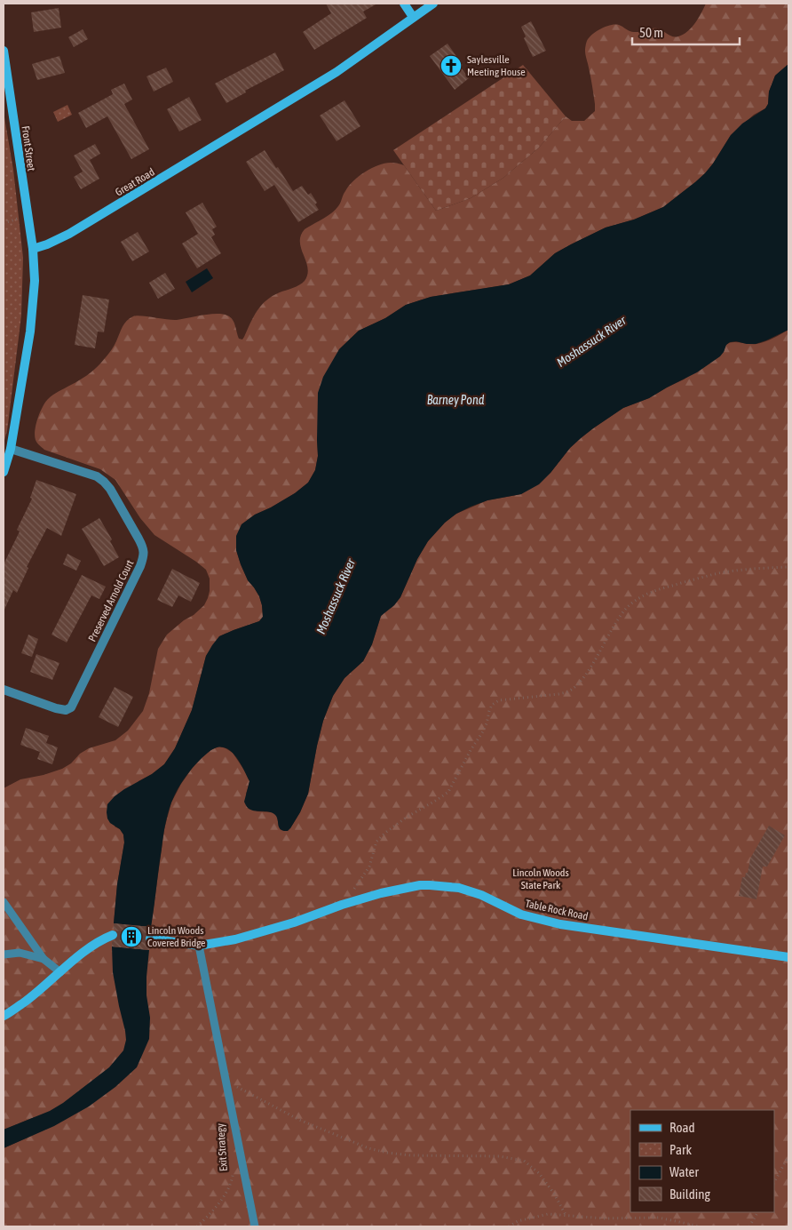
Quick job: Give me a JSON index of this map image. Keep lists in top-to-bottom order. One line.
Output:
{"streets":{"main road":["Front Street","Great Road","Table Rock Road"],"street":["Preserved Arnold Court"],"path":["Exit Strategy"]},"crossings":[["Front Street","Great Road"]],"water":["Moshassuck River","Barney Pond"],"parks":["Lincoln Woods State Park"],"places":{"church":["Saylesville Meeting House"],"building":["Lincoln Woods Covered Bridge"]},"legend":["Road","Park","Water","Building"],"scale_bar":"50 m"}
